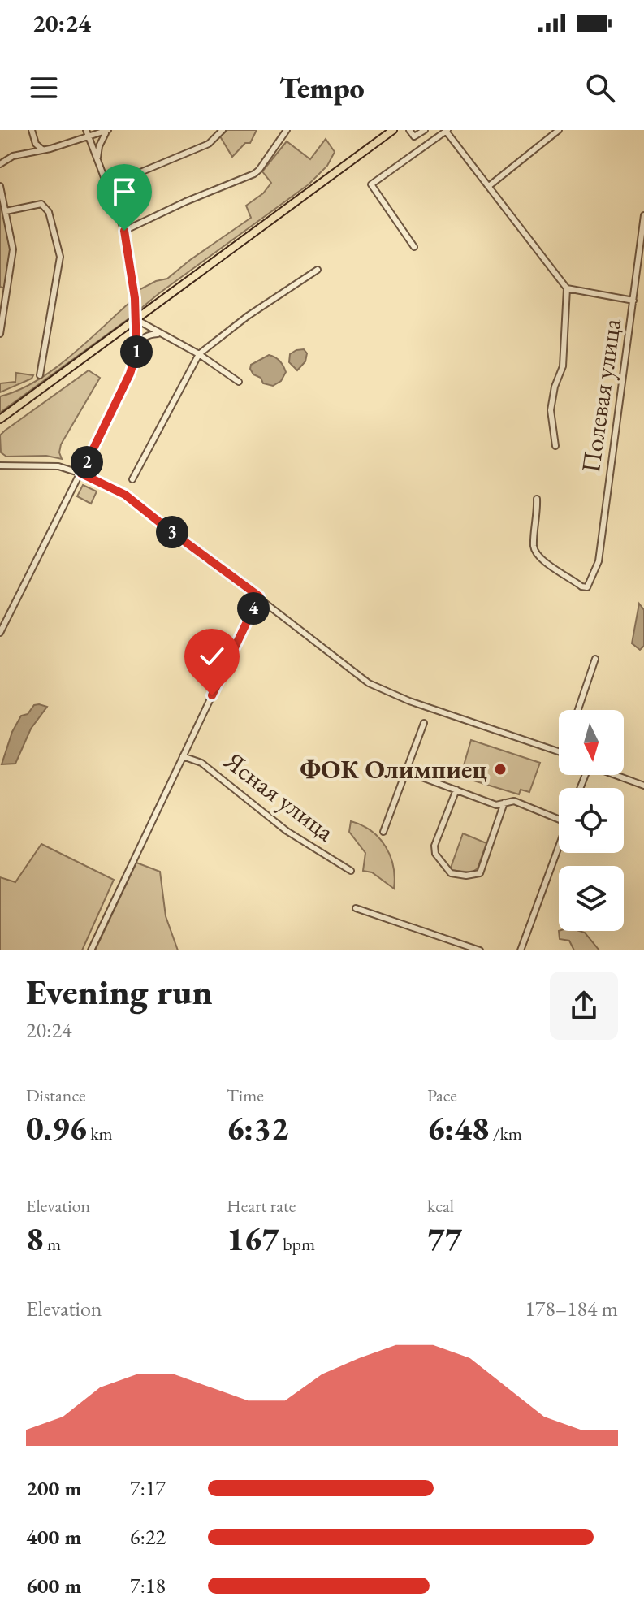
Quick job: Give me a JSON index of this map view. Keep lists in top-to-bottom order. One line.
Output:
{"streets":{"street":["Полевая улица","Ясная улица"]},"places":["ФОК Олимпиец"],"north":"bottom","page":{"status":"20:24","header":"Tempo","pins":["1","2","3","4"],"heading":["Evening run","20:24"],"stats":[["Distance","0.96 km"],["Time","6:32"],["Pace","6:48 /km"],["Elevation","8 m"],["Heart rate","167 bpm"],["kcal","77"]],"chart":["Elevation","178–184 m"],"list":[{"name":"200 m","note":"7:17"},{"name":"400 m","note":"6:22"},{"name":"600 m","note":"7:18"}]}}
